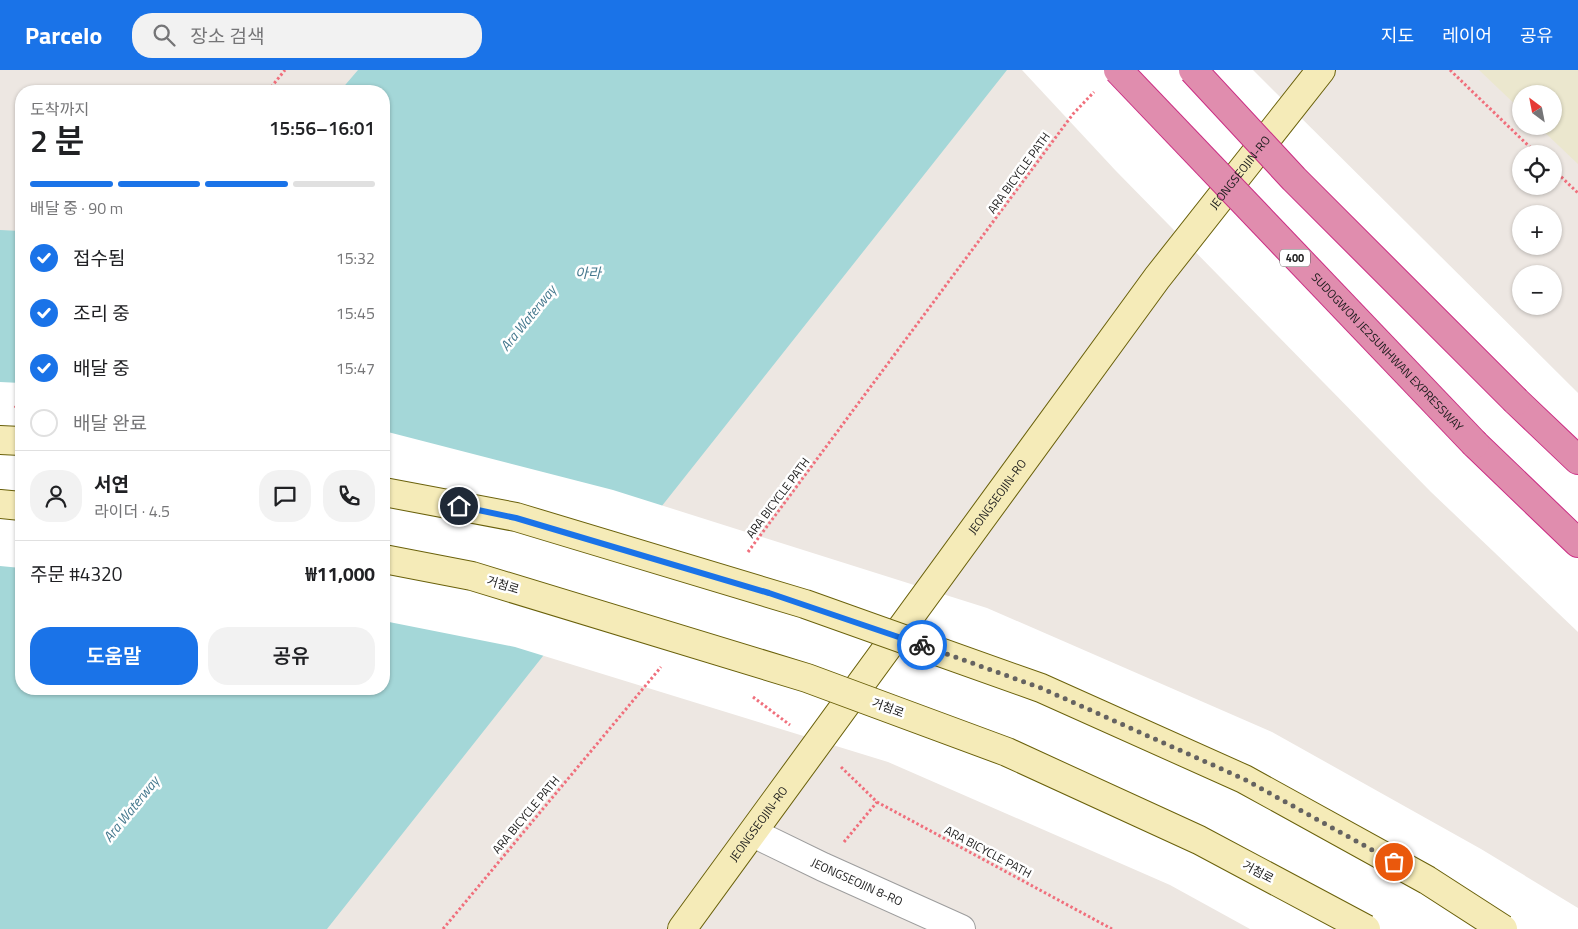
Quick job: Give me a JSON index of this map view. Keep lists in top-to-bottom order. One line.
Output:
{"streets":{"highway":["400","SUDOGWON JE2SUNHWAN EXPRESSWAY"],"street":["JEONGSEOJIN-RO","거첨로","JEONGSEOJIN 8-RO"],"path":["ARA BICYCLE PATH"]},"crossings":[["JEONGSEOJIN-RO","JEONGSEOJIN 8-RO"]],"water":["아라","Ara Waterway"],"north":"top left","page":{"header":"Parcelo","search":"장소 검색","nav":["지도","레이어","공유"],"map_buttons":["+","−"],"heading":["2 분","도착까지","15:56–16:01"],"panel":["서연","라이더 · 4.5","주문 #4320","₩11,000"],"bar":"배달 중 · 90 m","list":[["접수됨","15:32"],["조리 중","15:45"],["배달 중","15:47"],"배달 완료"],"buttons":["도움말","공유"]}}
